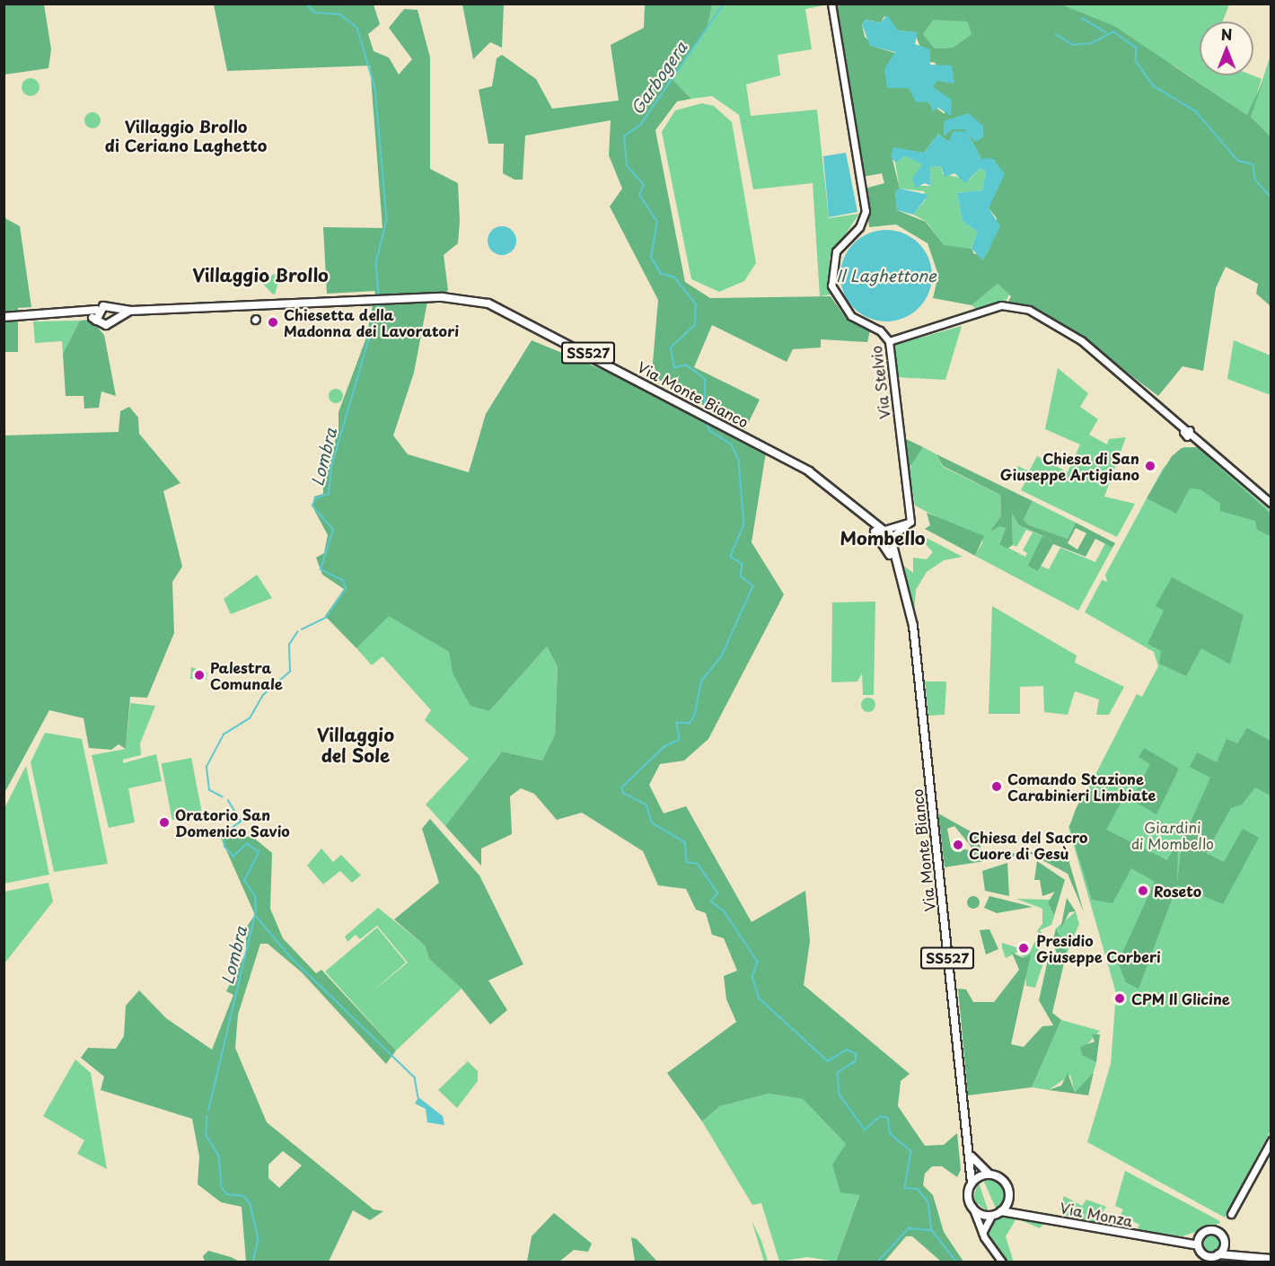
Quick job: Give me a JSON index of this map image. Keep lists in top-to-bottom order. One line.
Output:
{"streets":{"main road":["SS527","Via Monte Bianco","Via Monza"],"street":["Via Stelvio"]},"crossings":[["SS527","Via Monte Bianco"],["SS527","Via Monza"],["Via Monte Bianco","Via Monza"]],"districts":["Villaggio Brollo di Ceriano Laghetto","Villaggio Brollo","Mombello","Villaggio del Sole"],"water":["Garbogera","Il Laghettone","Lombra"],"parks":["Giardini di Mombello"],"places":["Chiesetta della Madonna dei Lavoratori","Chiesa di San Giuseppe Artigiano","Palestra Comunale","Comando Stazione Carabinieri Limbiate","Oratorio San Domenico Savio","Chiesa del Sacro Cuore di Gesù","Roseto","Presidio Giuseppe Corberi","CPM Il Glicine"],"north":"top"}
